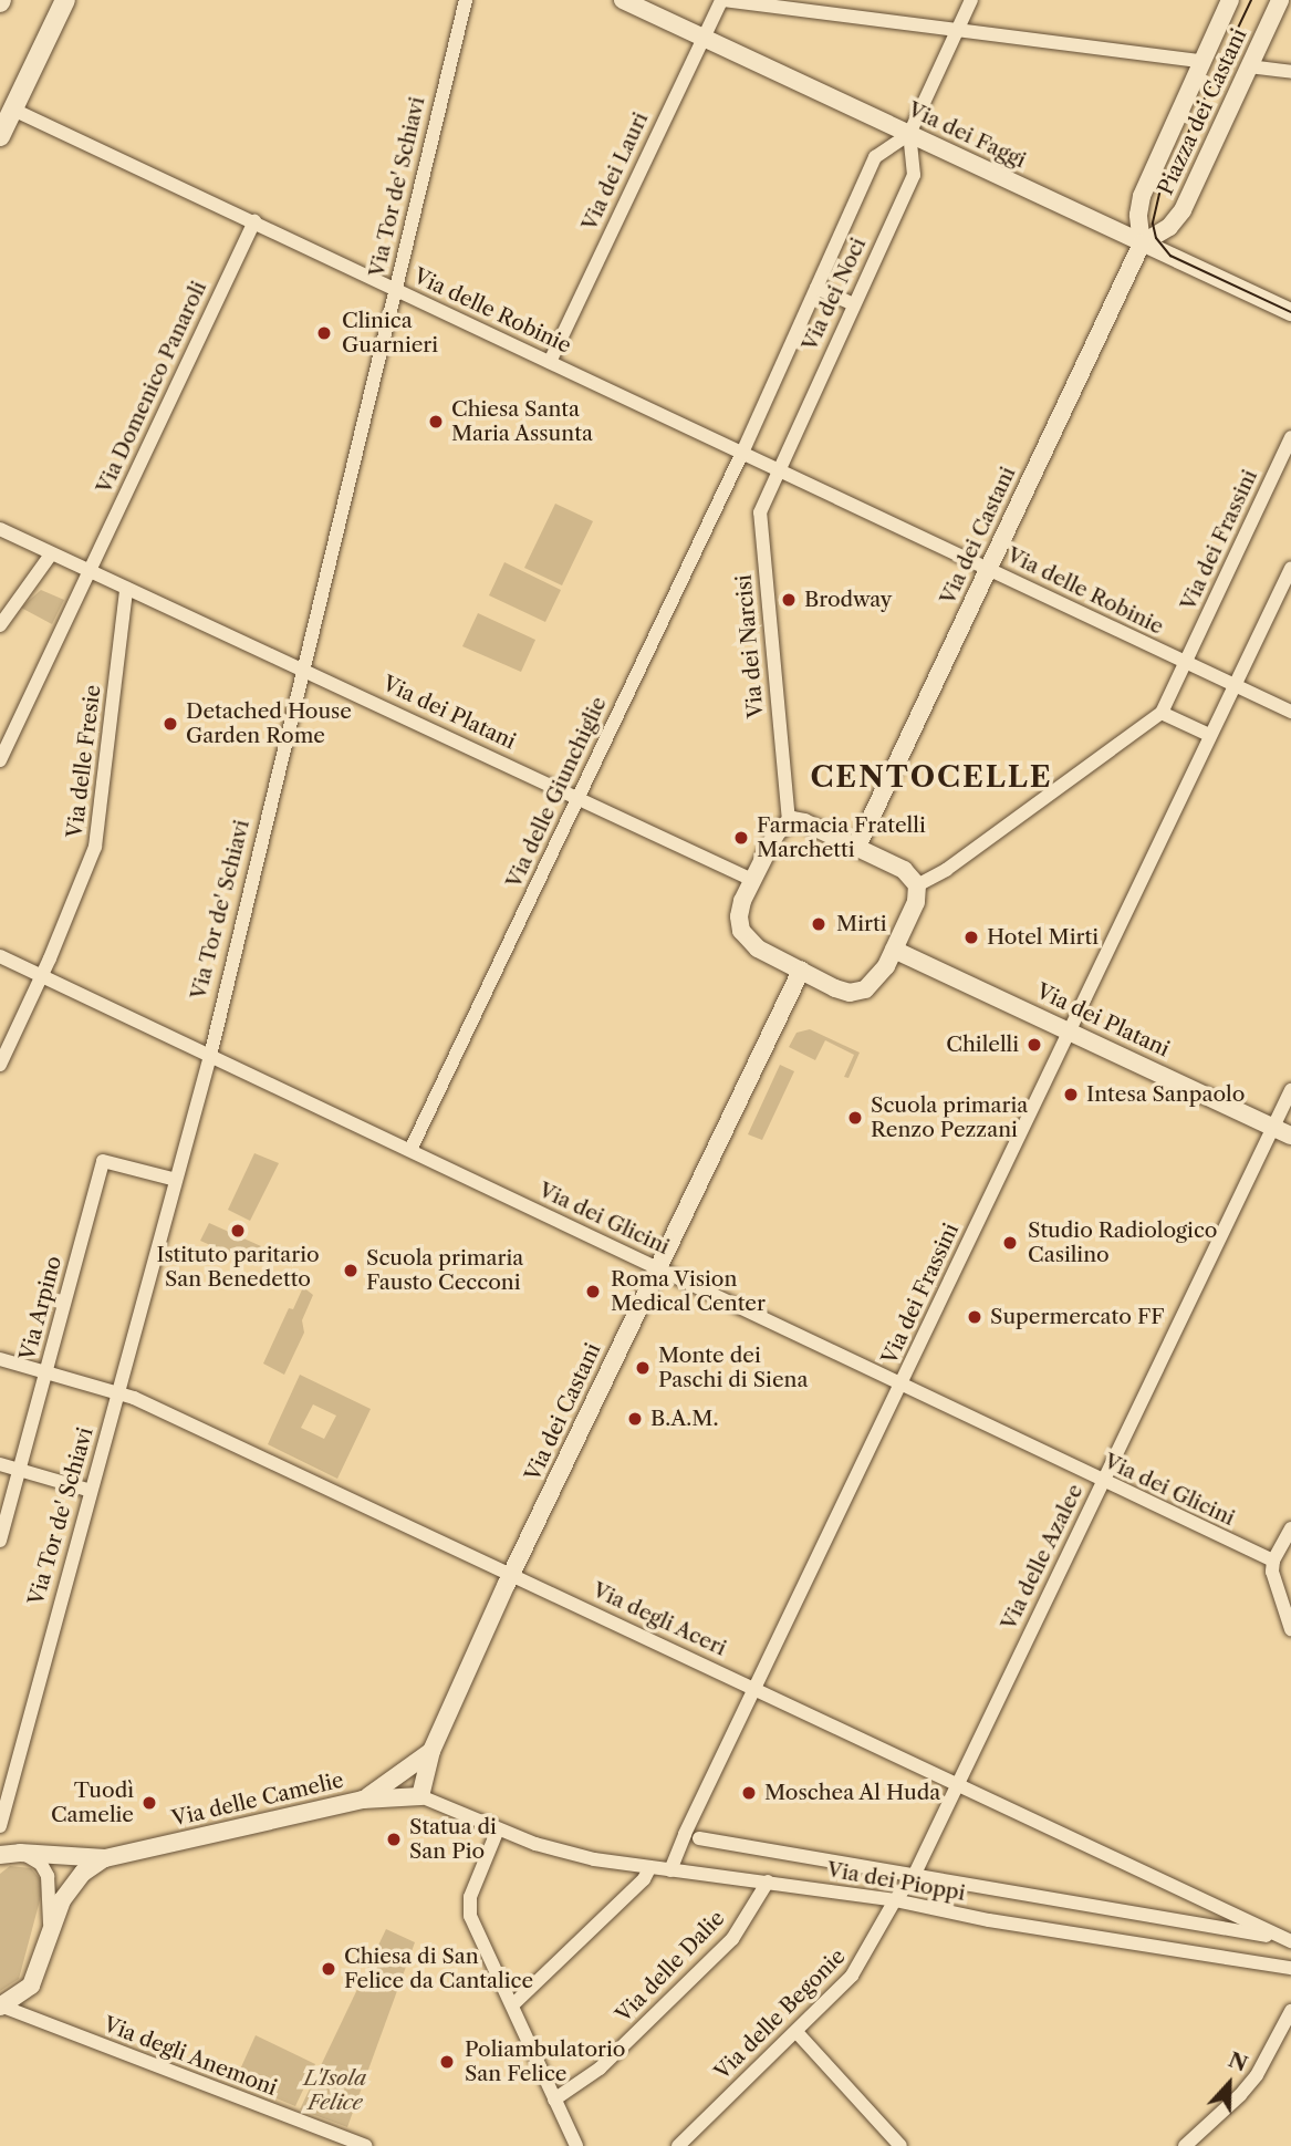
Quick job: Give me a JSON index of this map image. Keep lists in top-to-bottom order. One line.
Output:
{"streets":{"street":["Piazza dei Castani","Via dei Faggi","Via dei Lauri","Via Tor de' Schiavi","Via dei Noci","Via delle Robinie","Via Domenico Panaroli","Via dei Castani","Via dei Frassini","Via dei Narcisi","Via dei Platani","Via delle Fresie","Via delle Giunchiglie","Via dei Glicini","Via Arpino","Via delle Azalee","Via degli Aceri","Via delle Camelie","Via dei Pioppi","Via delle Dalie","Via delle Begonie","Via degli Anemoni"]},"crossings":[["Piazza dei Castani","Via dei Faggi"],["Piazza dei Castani","Via dei Castani"],["Via dei Faggi","Via dei Lauri"],["Via dei Faggi","Via dei Noci"],["Via dei Faggi","Via dei Castani"],["Via dei Lauri","Via delle Robinie"],["Via Tor de' Schiavi","Via delle Robinie"],["Via Tor de' Schiavi","Via dei Platani"],["Via Tor de' Schiavi","Via dei Glicini"],["Via Tor de' Schiavi","Via Arpino"],["Via Tor de' Schiavi","Via degli Aceri"],["Via dei Noci","Via delle Robinie"],["Via dei Noci","Via dei Narcisi"],["Via dei Noci","Via delle Giunchiglie"],["Via delle Robinie","Via Domenico Panaroli"],["Via delle Robinie","Via dei Castani"],["Via delle Robinie","Via dei Frassini"],["Via delle Robinie","Via dei Narcisi"],["Via delle Robinie","Via delle Giunchiglie"],["Via Domenico Panaroli","Via dei Platani"],["Via dei Castani","Via dei Narcisi"],["Via dei Castani","Via dei Platani"],["Via dei Castani","Via dei Glicini"],["Via dei Castani","Via degli Aceri"],["Via dei Castani","Via delle Camelie"],["Via dei Castani","Via dei Pioppi"],["Via dei Frassini","Via dei Platani"],["Via dei Frassini","Via dei Glicini"],["Via dei Frassini","Via degli Aceri"],["Via dei Frassini","Via dei Pioppi"],["Via dei Narcisi","Via dei Platani"],["Via dei Platani","Via delle Fresie"],["Via dei Platani","Via delle Giunchiglie"],["Via dei Platani","Via delle Azalee"],["Via delle Fresie","Via dei Glicini"],["Via delle Giunchiglie","Via dei Glicini"],["Via dei Glicini","Via delle Azalee"],["Via Arpino","Via degli Aceri"],["Via delle Azalee","Via degli Aceri"],["Via delle Azalee","Via dei Pioppi"],["Via delle Azalee","Via delle Begonie"],["Via degli Aceri","Via dei Pioppi"],["Via delle Camelie","Via dei Pioppi"],["Via delle Camelie","Via degli Anemoni"],["Via dei Pioppi","Via delle Dalie"],["Via dei Pioppi","Via delle Begonie"]],"districts":["CENTOCELLE"],"parks":["L'Isola Felice"],"places":["Clinica Guarnieri","Chiesa Santa Maria Assunta","Brodway","Detached House Garden Rome","Farmacia Fratelli Marchetti","Mirti","Hotel Mirti","Chilelli","Intesa Sanpaolo","Scuola primaria Renzo Pezzani","Istituto paritario San Benedetto","Studio Radiologico Casilino","Scuola primaria Fausto Cecconi","Roma Vision Medical Center","Supermercato FF","Monte dei Paschi di Siena","B.A.M.","Moschea Al Huda","Tuodì Camelie","Statua di San Pio","Chiesa di San Felice da Cantalice","Poliambulatorio San Felice"],"north":"top"}
